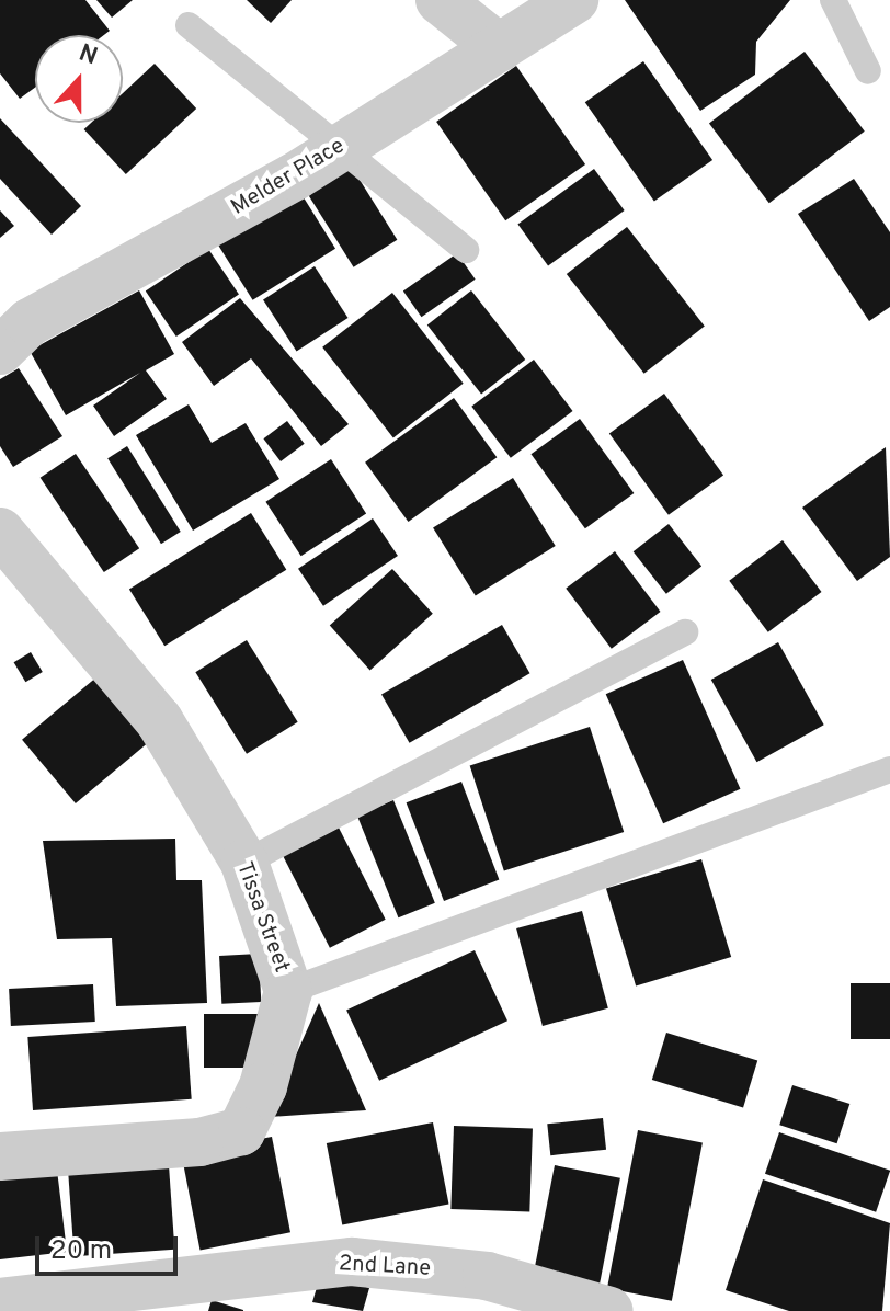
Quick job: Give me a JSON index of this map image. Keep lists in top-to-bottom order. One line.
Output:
{"streets":{"street":["Melder Place","Tissa Street","2nd Lane"]},"scale_bar":"20 m","north":"top"}
